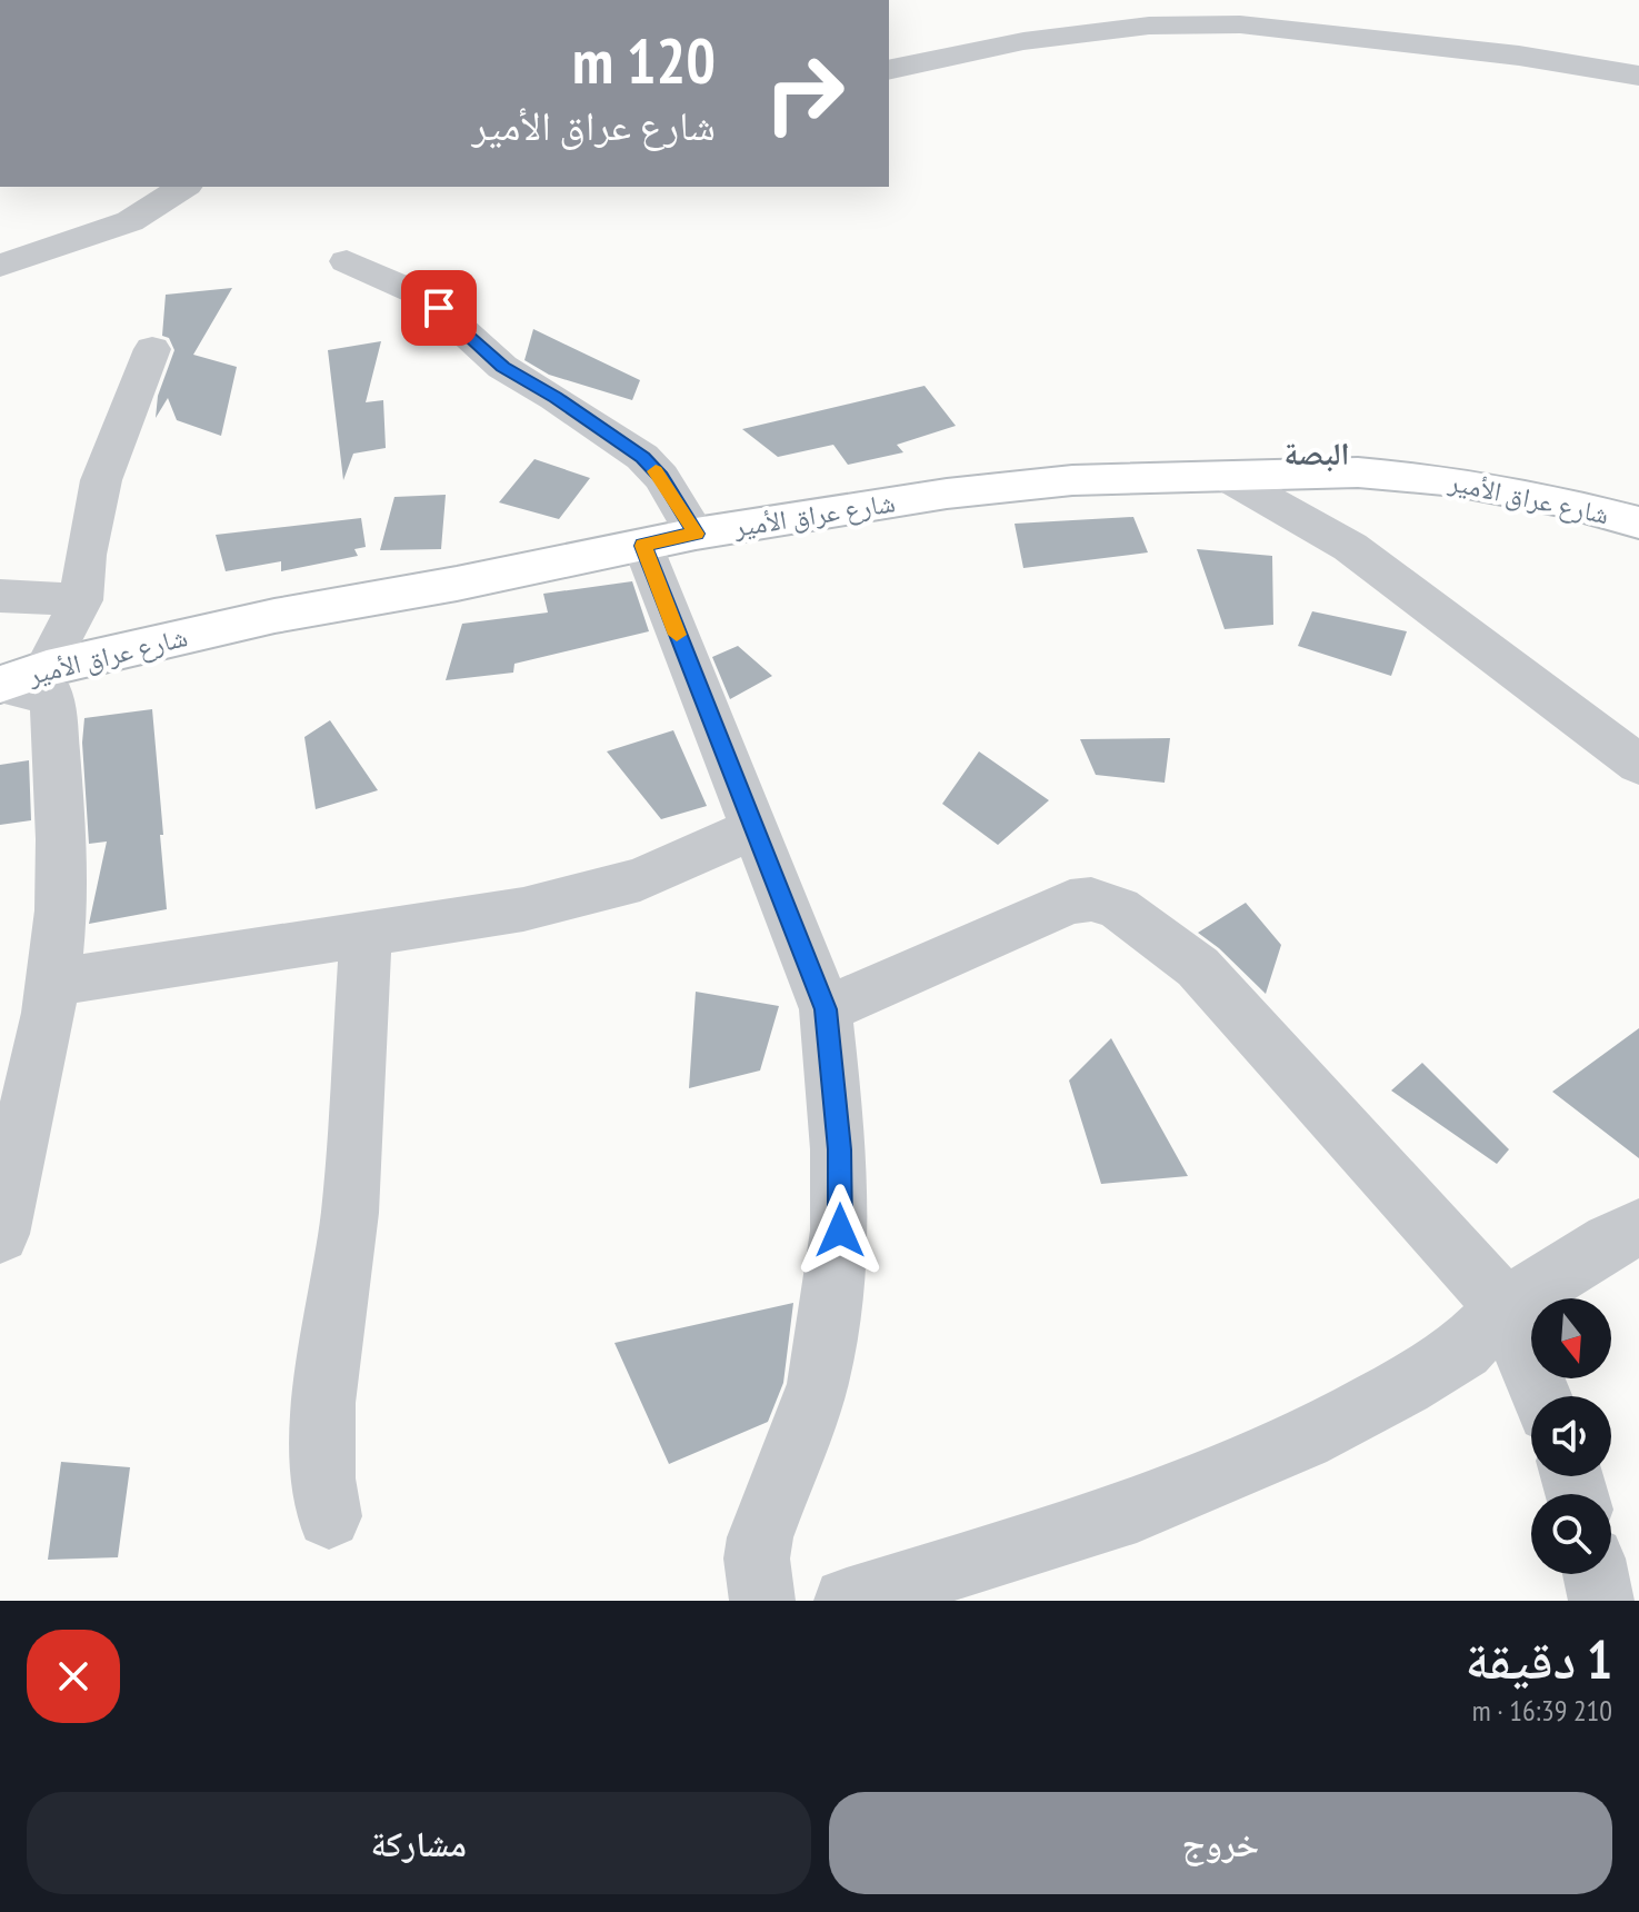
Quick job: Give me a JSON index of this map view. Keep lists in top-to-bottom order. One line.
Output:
{"streets":{"main road":["شارع عراق الأمير"]},"districts":["البصة"],"north":"bottom","page":{"turn":["120 m","شارع عراق الأمير"],"heading":["1 دقيقة","210 m · 16:39"],"buttons":["خروج","مشاركة"]}}
